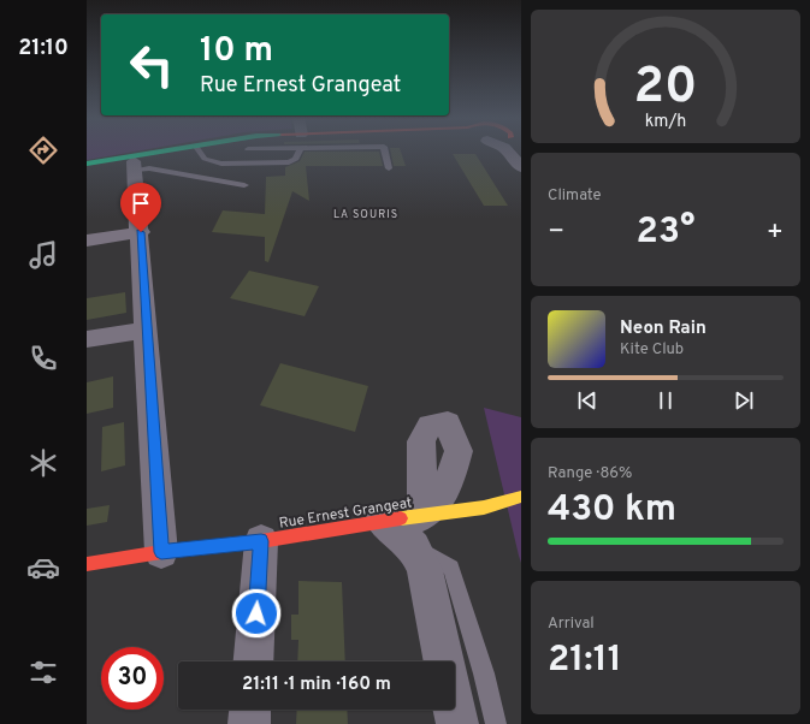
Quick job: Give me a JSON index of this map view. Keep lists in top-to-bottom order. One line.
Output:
{"streets":{"street":["Rue Ernest Grangeat"]},"districts":["LA SOURIS"],"page":{"tabs":"21:10","turn":["10 m","Rue Ernest Grangeat"],"tile":["Climate",["Range · 86%","430 km"],["Arrival","21:11"]],"heat":["−","23°","+"],"song":["Neon Rain","Kite Club"],"limit":"30","trip":"21:11 · 1 min · 160 m","gauge":["20","km/h"]}}
